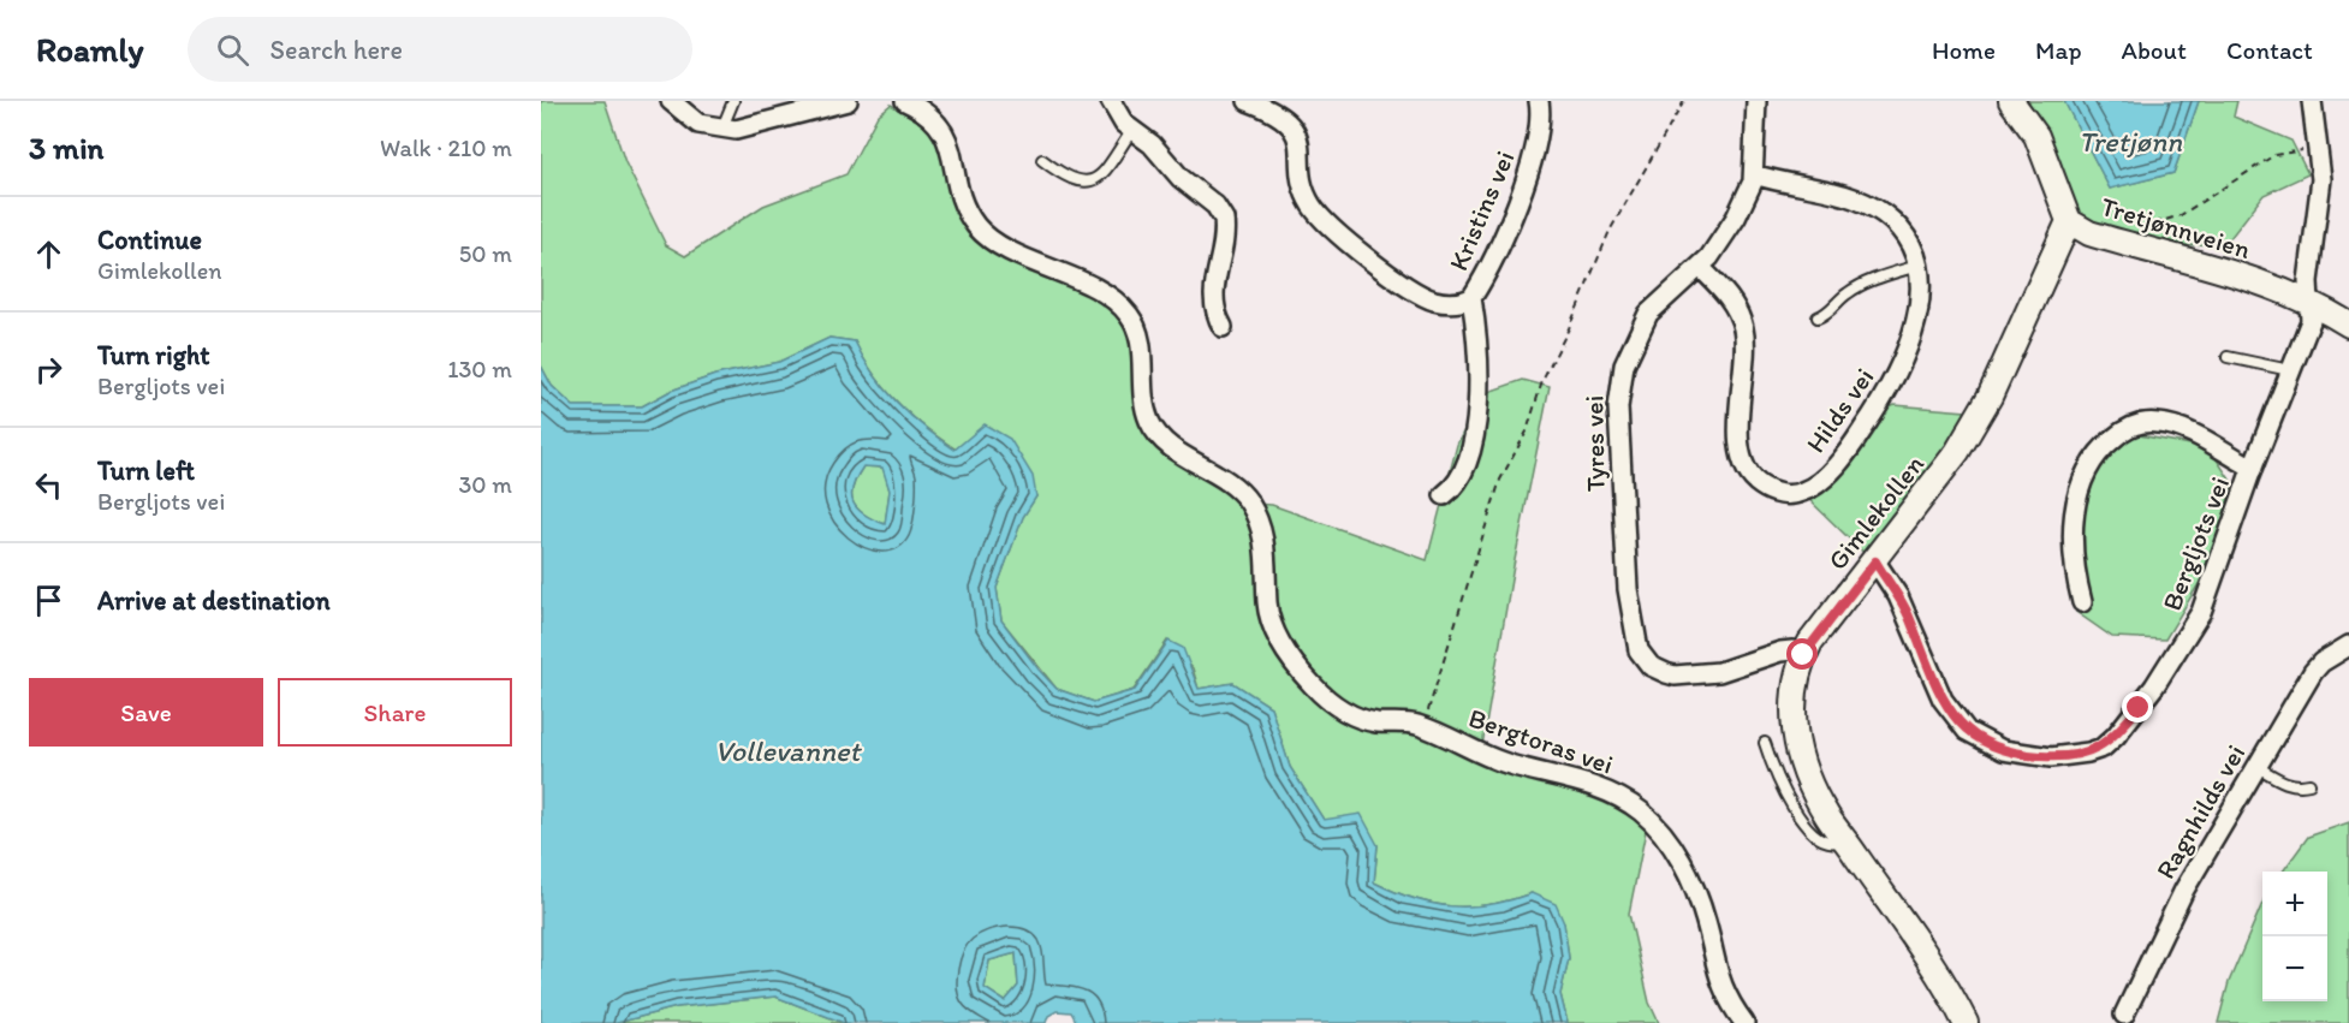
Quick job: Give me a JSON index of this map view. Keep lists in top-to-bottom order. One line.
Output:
{"streets":{"street":["Kristins vei","Tretjønnveien","Hilds vei","Tyres vei","Gimlekollen","Bergljots vei","Bergtoras vei","Ragnhilds vei"]},"crossings":[["Tretjønnveien","Gimlekollen"],["Tretjønnveien","Bergljots vei"],["Hilds vei","Tyres vei"],["Tyres vei","Gimlekollen"],["Gimlekollen","Bergljots vei"]],"water":["Tretjønn","Vollevannet"],"page":{"header":"Roamly","search":"Search here","nav":["Home","Map","About","Contact"],"heading":["3 min","Walk · 210 m"],"list":[["Continue","Gimlekollen","50 m"],["Turn right","Bergljots vei","130 m"],["Turn left","Bergljots vei","30 m"],"Arrive at destination"],"buttons":["Save","Share"],"map_buttons":["+","−"]}}
